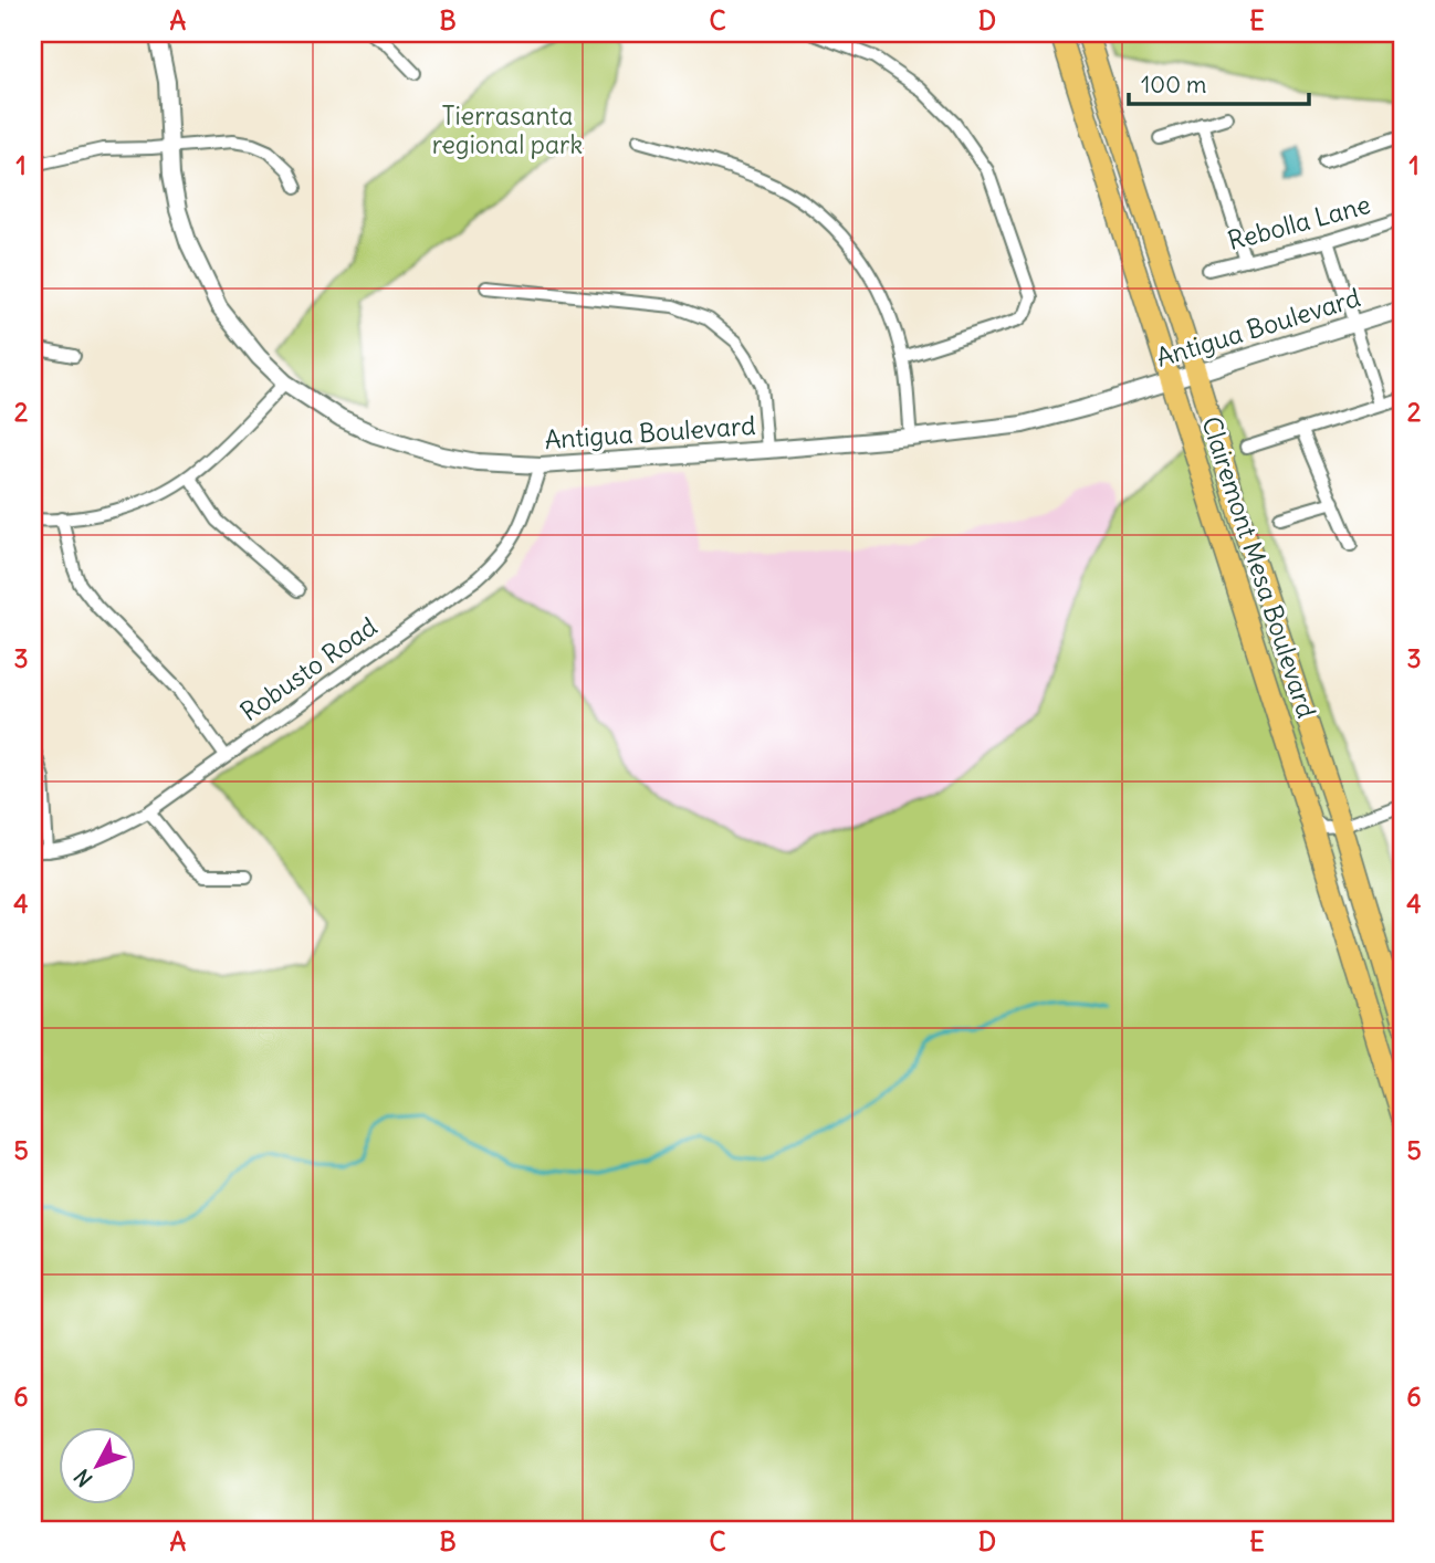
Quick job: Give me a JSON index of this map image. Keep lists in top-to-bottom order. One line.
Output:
{"streets":{"main road":["Clairemont Mesa Boulevard"],"street":["Rebolla Lane","Antigua Boulevard","Robusto Road"]},"crossings":[["Antigua Boulevard","Clairemont Mesa Boulevard"],["Antigua Boulevard","Robusto Road"]],"parks":["Tierrasanta regional park"],"scale_bar":"100 m","north":"bottom left","grid":{"columns":["A","B","C","D","E"],"rows":["1","2","3","4","5","6"]}}
